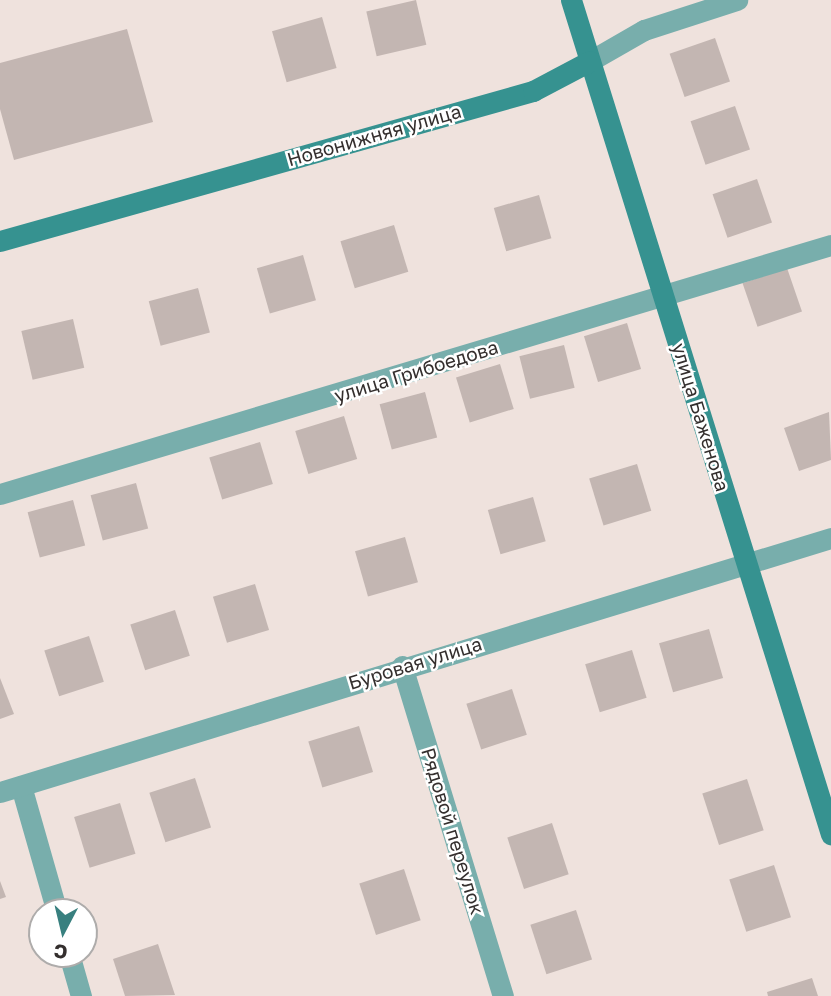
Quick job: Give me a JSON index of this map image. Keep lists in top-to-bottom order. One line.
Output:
{"streets":{"main road":["Новонижняя улица","улица Баженова"],"street":["улица Грибоедова","Буровая улица","Рядовой переулок"]},"crossings":[["Новонижняя улица","улица Баженова"],["улица Грибоедова","улица Баженова"],["улица Баженова","Буровая улица"],["Буровая улица","Рядовой переулок"]],"north":"bottom"}
